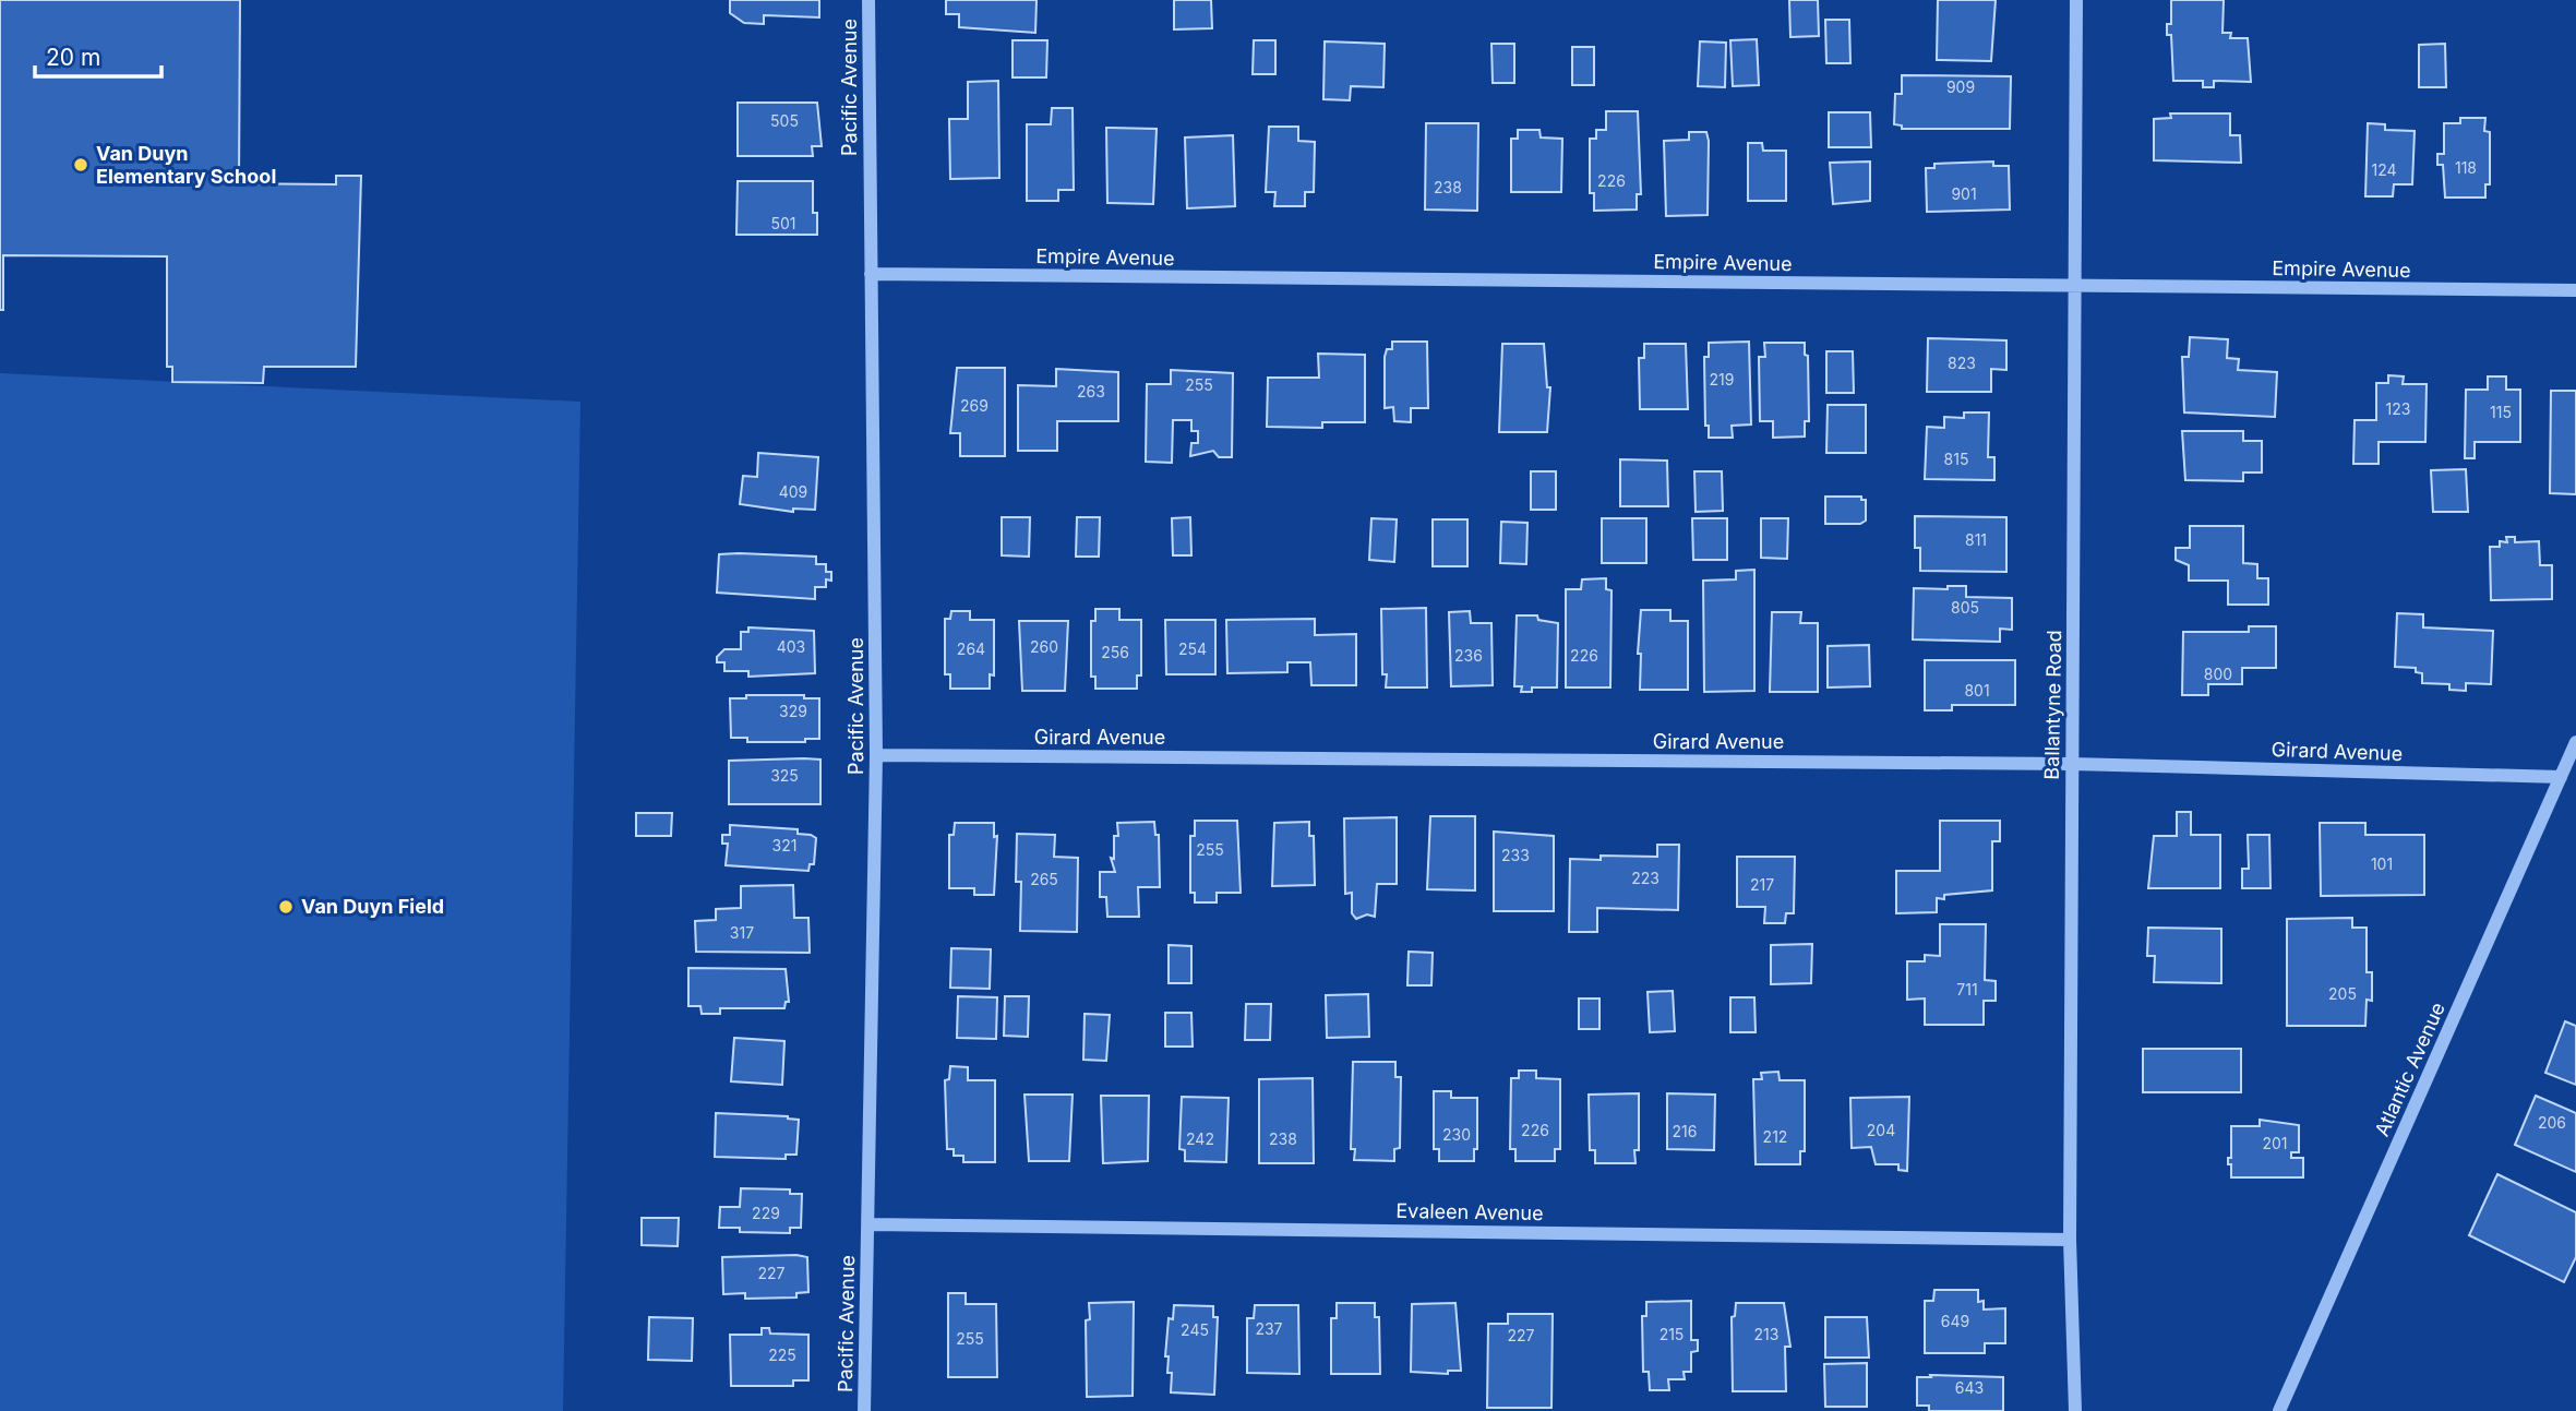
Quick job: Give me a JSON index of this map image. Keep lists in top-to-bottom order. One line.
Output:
{"streets":{"street":["Pacific Avenue","Empire Avenue","Ballantyne Road","Girard Avenue","Atlantic Avenue","Evaleen Avenue"]},"crossings":[["Pacific Avenue","Empire Avenue"],["Pacific Avenue","Girard Avenue"],["Pacific Avenue","Evaleen Avenue"],["Empire Avenue","Ballantyne Road"],["Ballantyne Road","Girard Avenue"],["Ballantyne Road","Evaleen Avenue"],["Girard Avenue","Atlantic Avenue"]],"places":["Van Duyn Elementary School","Van Duyn Field"],"house_numbers":["909","505","118","124","226","238","901","501","823","219","255","263","269","123","115","815","409","811","805","403","260","264","254","256","236","226","800","801","329","325","321","255","233","101","223","265","217","317","711","205","206","226","204","216","230","212","242","238","201","229","227","649","237","245","215","213","227","255","225","643"],"scale_bar":"20 m"}
